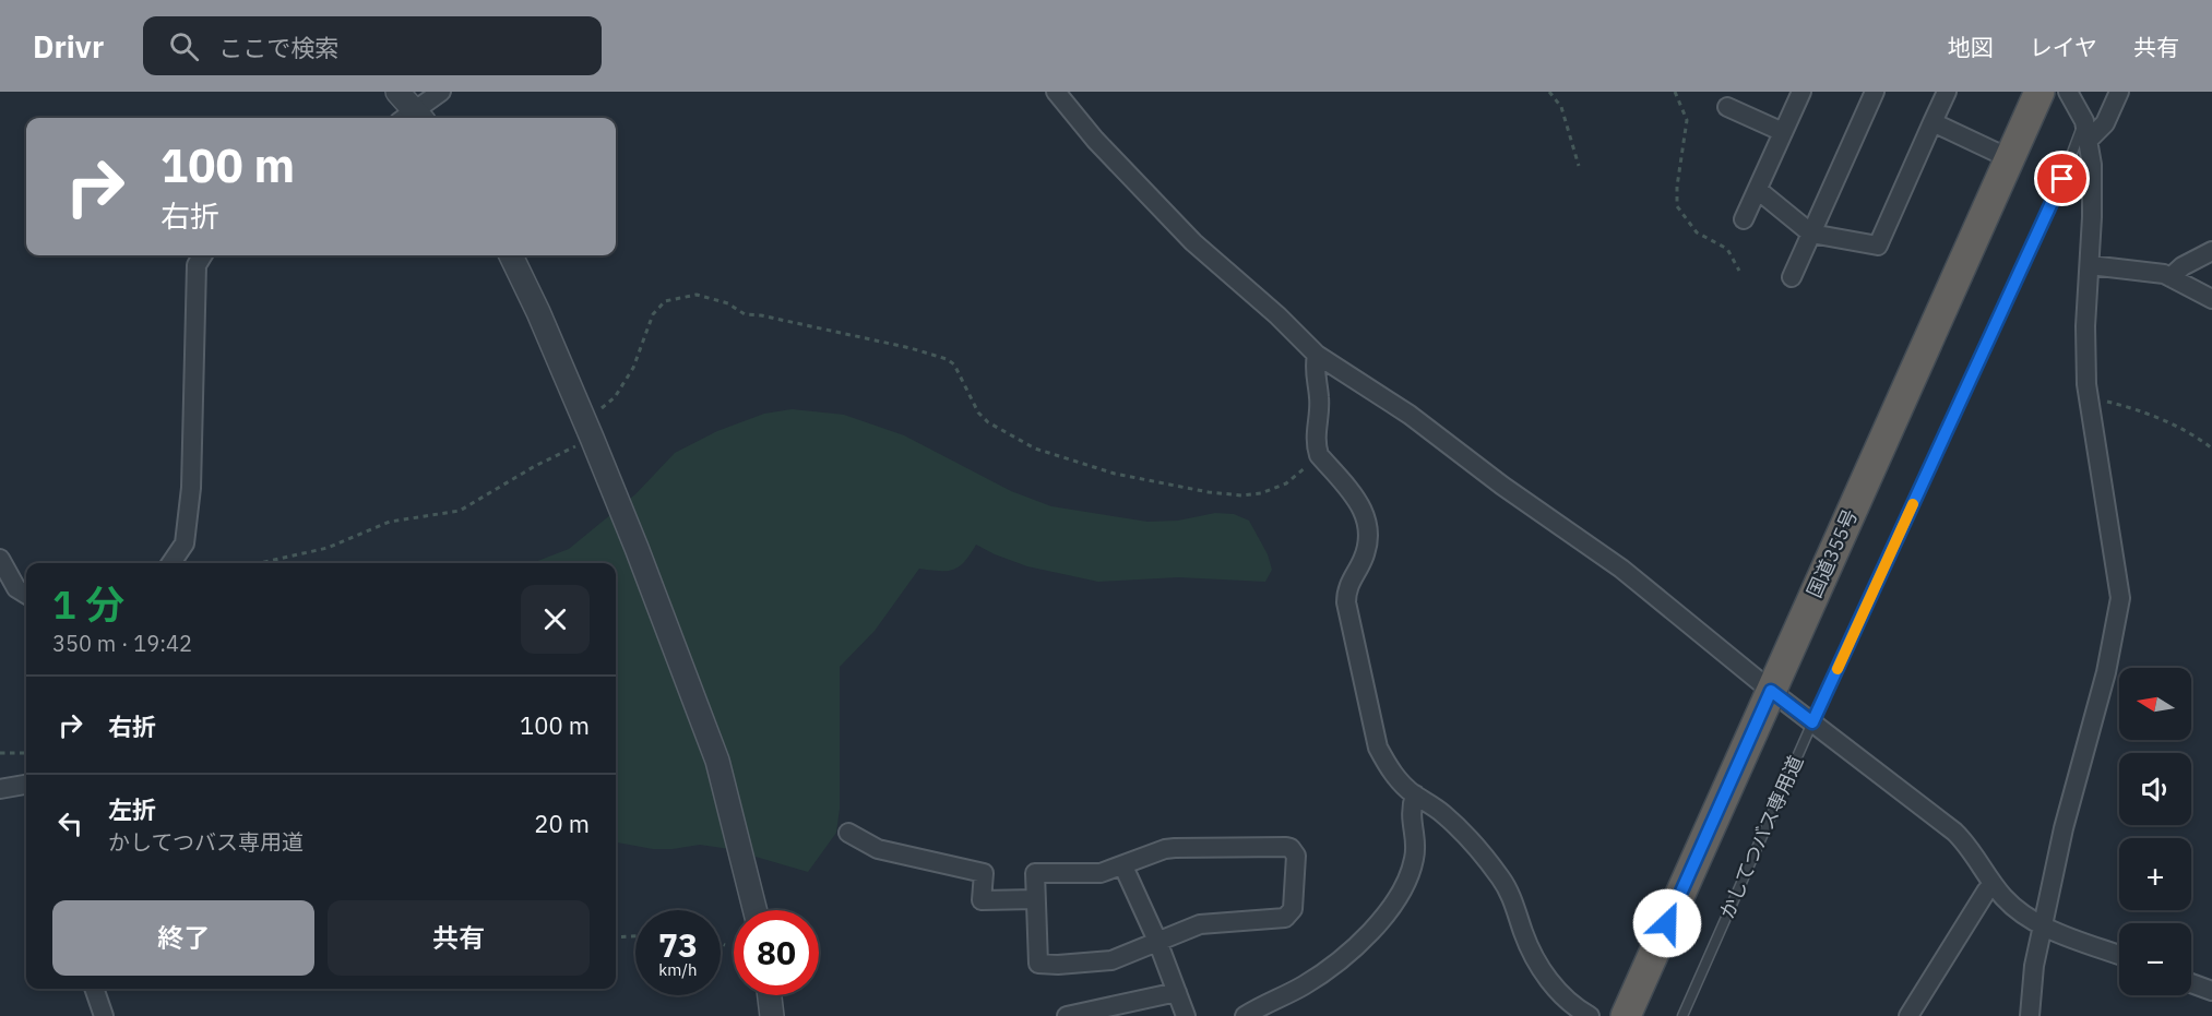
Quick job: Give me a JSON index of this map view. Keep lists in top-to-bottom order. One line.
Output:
{"streets":{"highway":["国道355号"],"lane":["かしてつバス専用道"]},"north":"left","page":{"header":"Drivr","search":"ここで検索","nav":["地図","レイヤ","共有"],"turn":["100 m","右折"],"heading":["1 分","350 m · 19:42"],"map_buttons":["+","−"],"list":[{"name":"右折","value":"100 m"},{"name":"左折","note":"かしてつバス専用道","value":"20 m"}],"buttons":["終了","共有"],"speed":"73 km/h","limit":"80"}}
